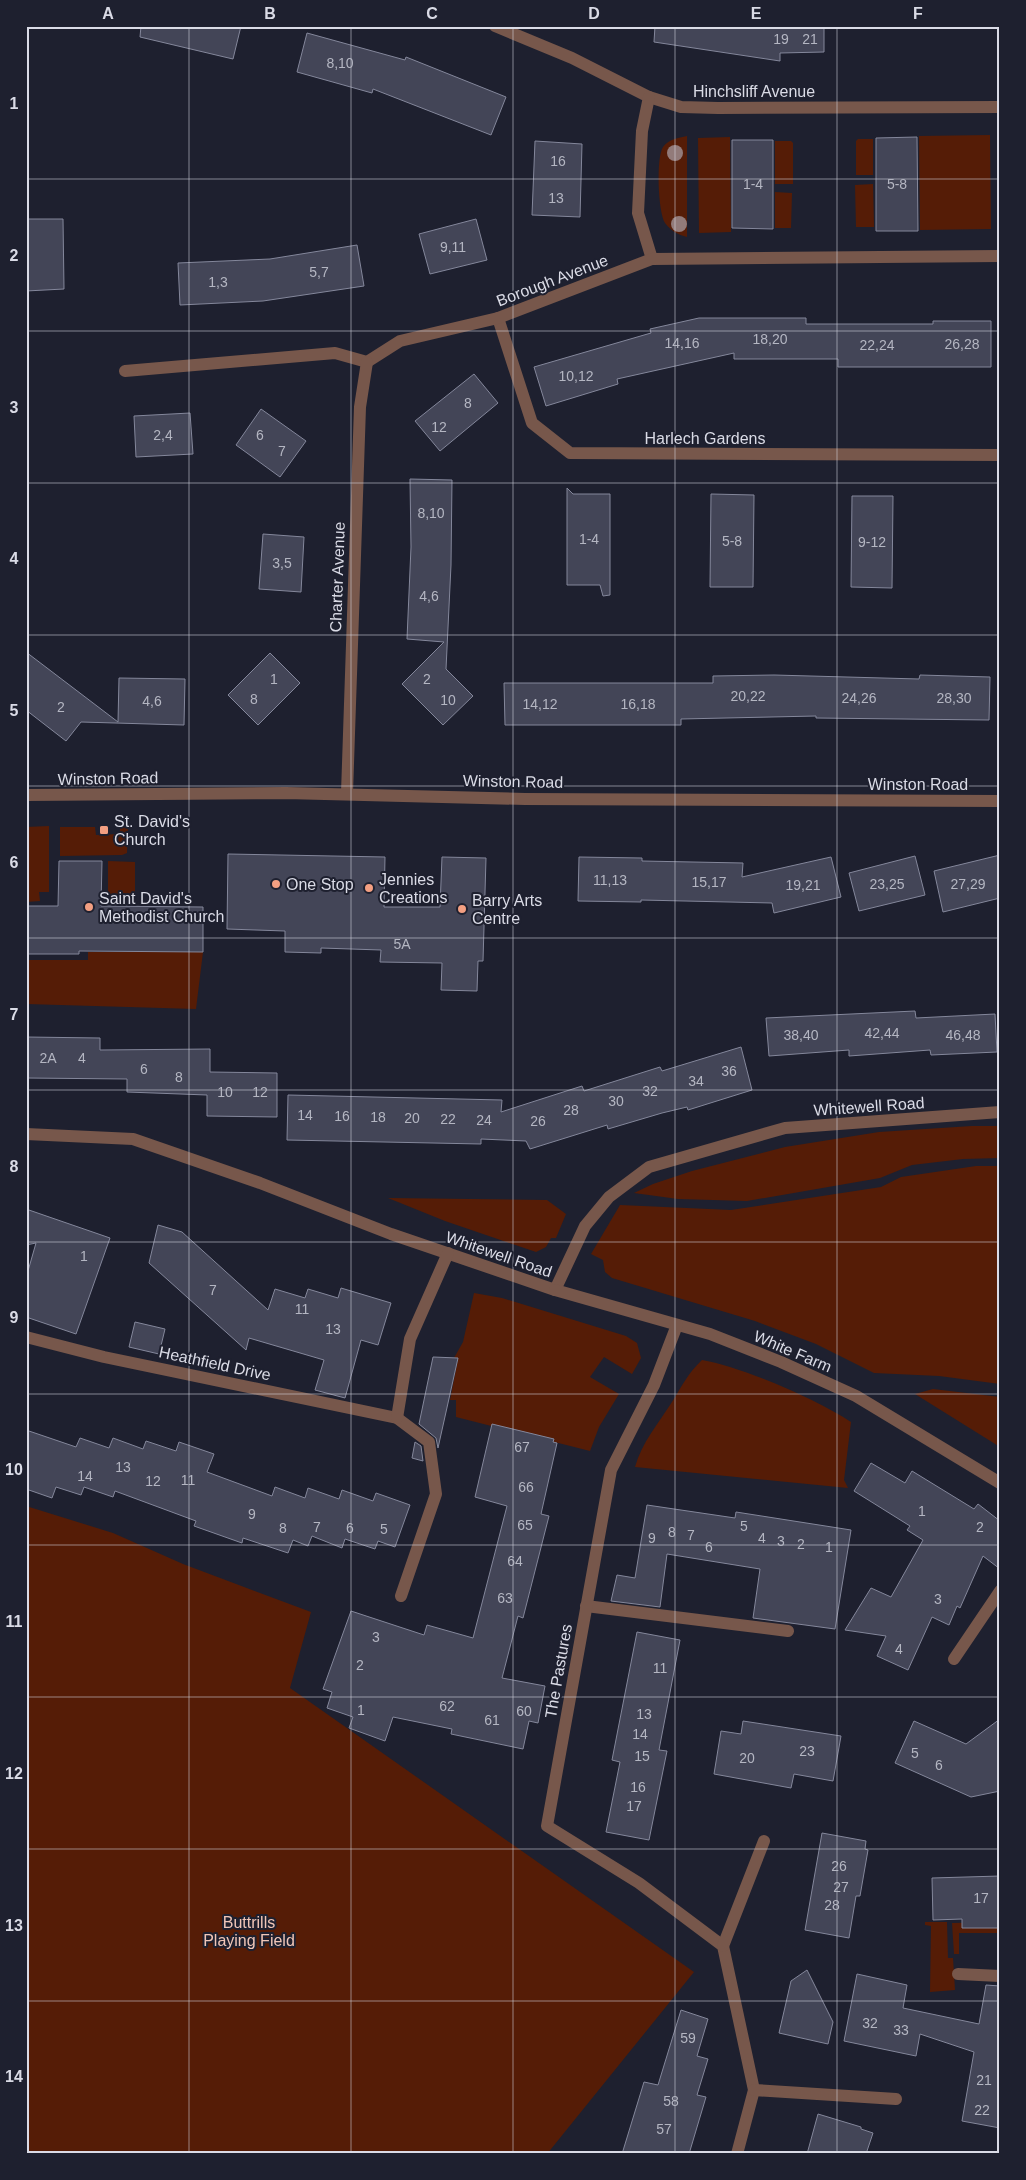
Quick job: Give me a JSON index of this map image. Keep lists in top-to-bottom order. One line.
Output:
{"streets":{"street":["Hinchsliff Avenue","Borough Avenue","Harlech Gardens","Charter Avenue","Winston Road","Whitewell Road","White Farm","Heathfield Drive","The Pastures"]},"crossings":[["Borough Avenue","Harlech Gardens"],["Borough Avenue","Charter Avenue"],["Charter Avenue","Winston Road"],["Whitewell Road","White Farm"],["White Farm","The Pastures"]],"parks":["Buttrills Playing Field"],"places":{"transit":["St. David's Church"],"other":["One Stop","Jennies Creations","Saint David's Methodist Church","Barry Arts Centre"]},"house_numbers":["19","21","8,10","16","1-4","5-8","13","9,11","5,7","1,3","18,20","14,16","26,28","22,24","10,12","8","12","2,4","6","7","8,10","1-4","5-8","9-12","3,5","4,6","1","2","20,22","24,26","28,30","8","10","4,6","14,12","16,18","2","11,13","15,17","23,25","27,29","19,21","5A","42,44","38,40","46,48","2A","4","6","36","8","34","32","10","12","30","28","14","16","18","20","22","24","26","1","7","11","13","67","13","14","11","12","66","1","9","65","5","7","2","8","6","5","8","7","9","4","3","2","6","1","64","63","3","3","4","2","11","62","1","60","13","61","14","23","5","15","20","6","16","17","26","27","17","28","32","33","59","21","58","22","57"],"grid":{"columns":["A","B","C","D","E","F"],"rows":["1","2","3","4","5","6","7","8","9","10","11","12","13","14"]}}
